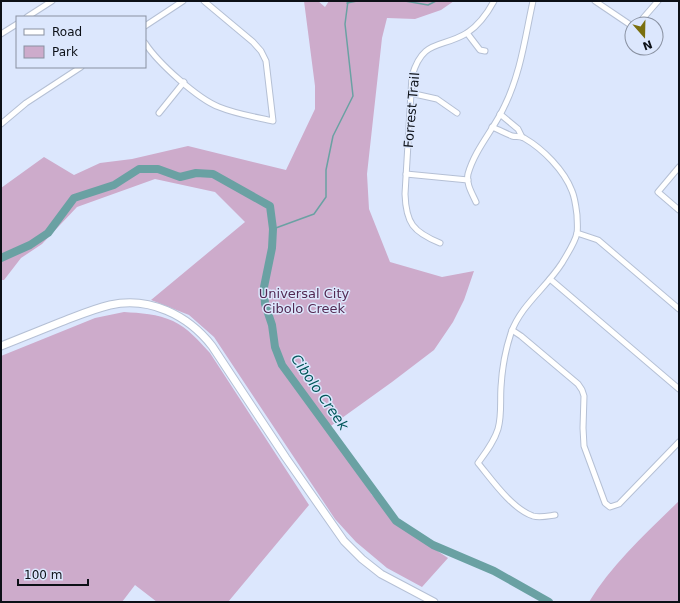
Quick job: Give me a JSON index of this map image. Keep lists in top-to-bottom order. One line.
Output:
{"streets":{"street":["Forrest Trail"]},"water":["Cibolo Creek"],"parks":["Universal City Cibolo Creek"],"legend":["Road","Park"],"scale_bar":"100 m","north":"bottom"}
